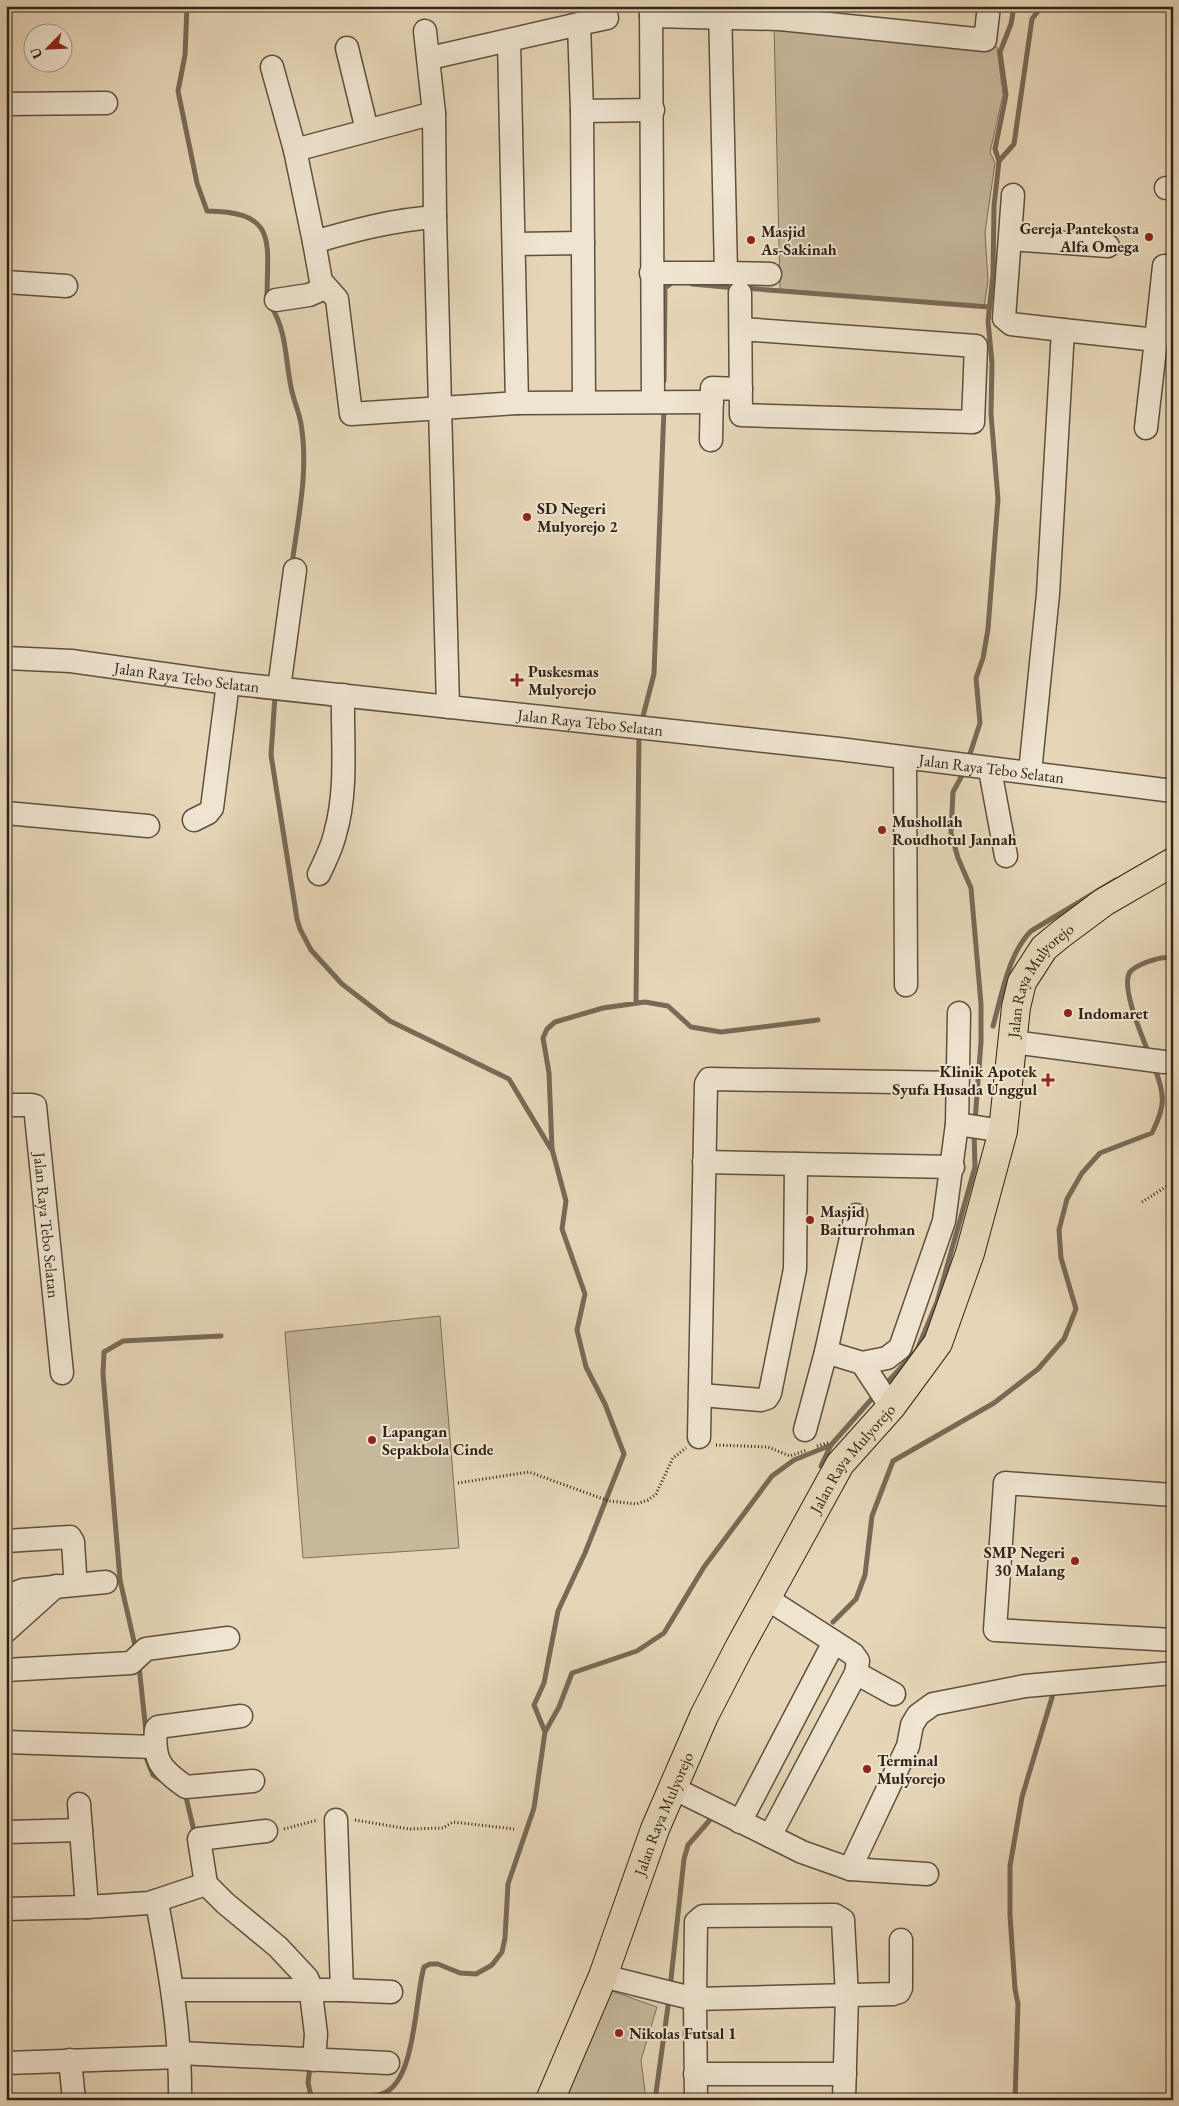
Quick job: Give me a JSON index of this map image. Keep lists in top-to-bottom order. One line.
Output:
{"streets":{"main road":["Jalan Raya Mulyorejo"],"street":["Jalan Raya Tebo Selatan"]},"places":{"other":["Gereja Pantekosta Alfa Omega","Masjid As-Sakinah","SD Negeri Mulyorejo 2","Mushollah Roudhotul Jannah","Indomaret","Masjid Baiturrohman","Lapangan Sepakbola Cinde","SMP Negeri 30 Malang","Terminal Mulyorejo","Nikolas Futsal 1"],"health":["Puskesmas Mulyorejo","Klinik Apotek Syufa Husada Unggul"]},"north":"bottom left"}
